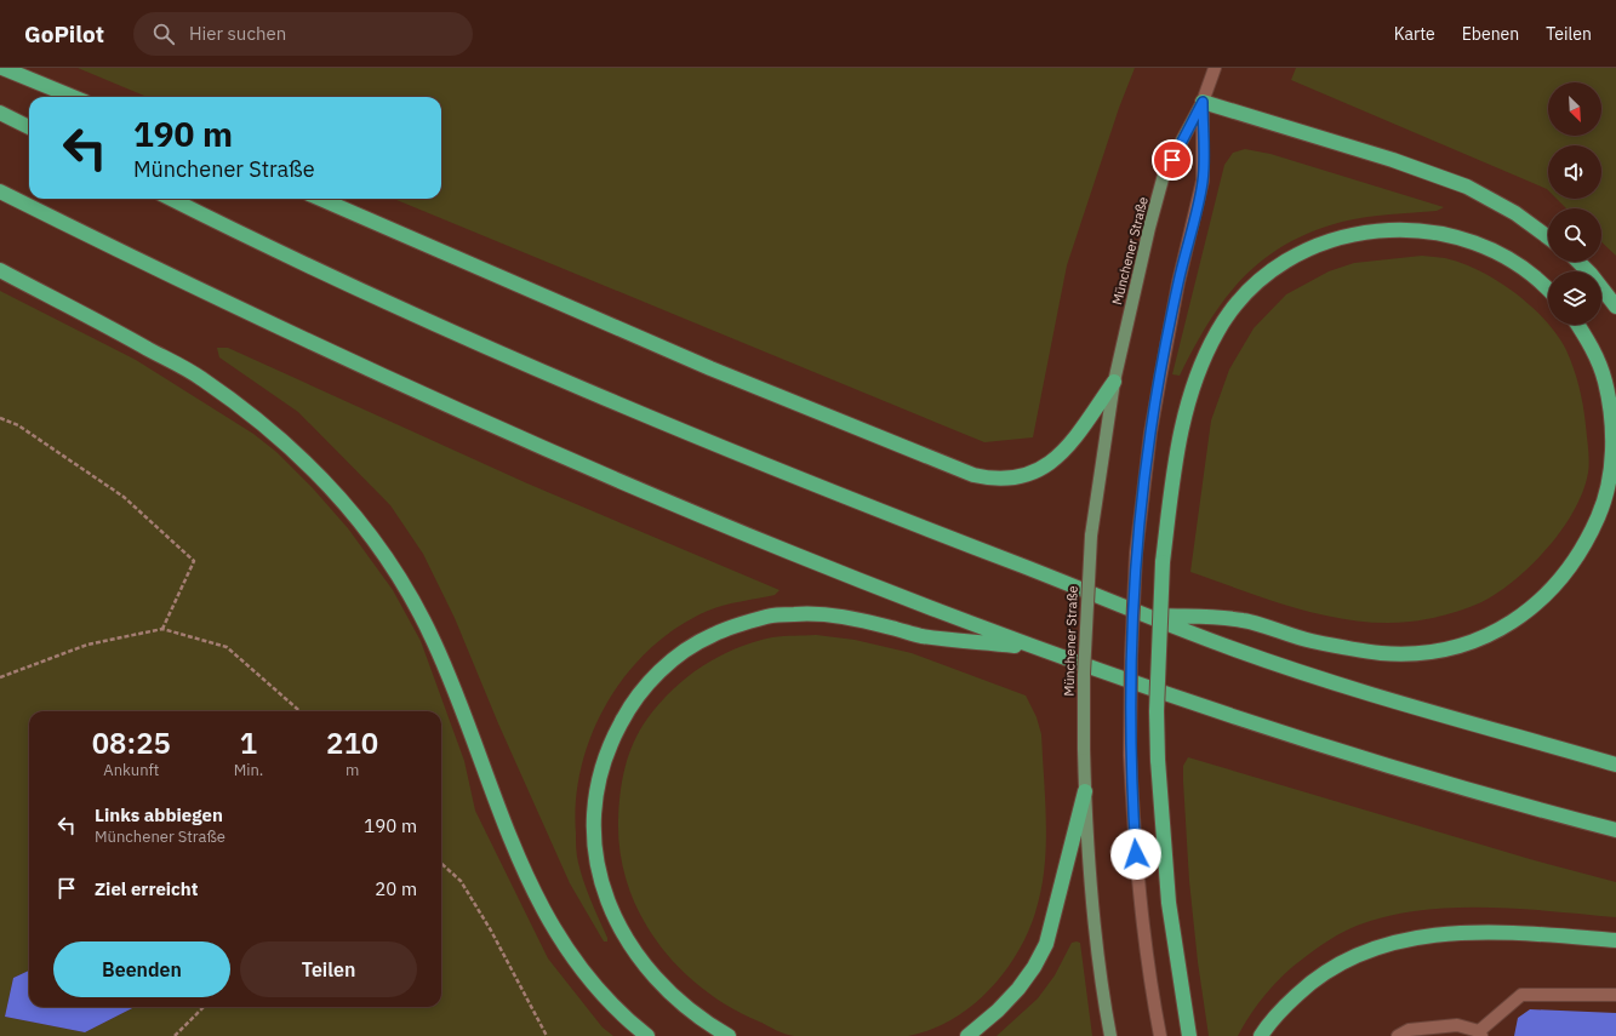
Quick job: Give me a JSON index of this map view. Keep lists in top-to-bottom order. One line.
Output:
{"streets":{"main road":["Münchener Straße"]},"north":"bottom right","page":{"header":"GoPilot","search":"Hier suchen","nav":["Karte","Ebenen","Teilen"],"turn":["190 m","Münchener Straße"],"eta":["08:25","Ankunft","1","Min.","210","m"],"list":[{"name":"Links abbiegen","note":"Münchener Straße","value":"190 m"},{"name":"Ziel erreicht","value":"20 m"}],"buttons":["Beenden","Teilen"]}}
